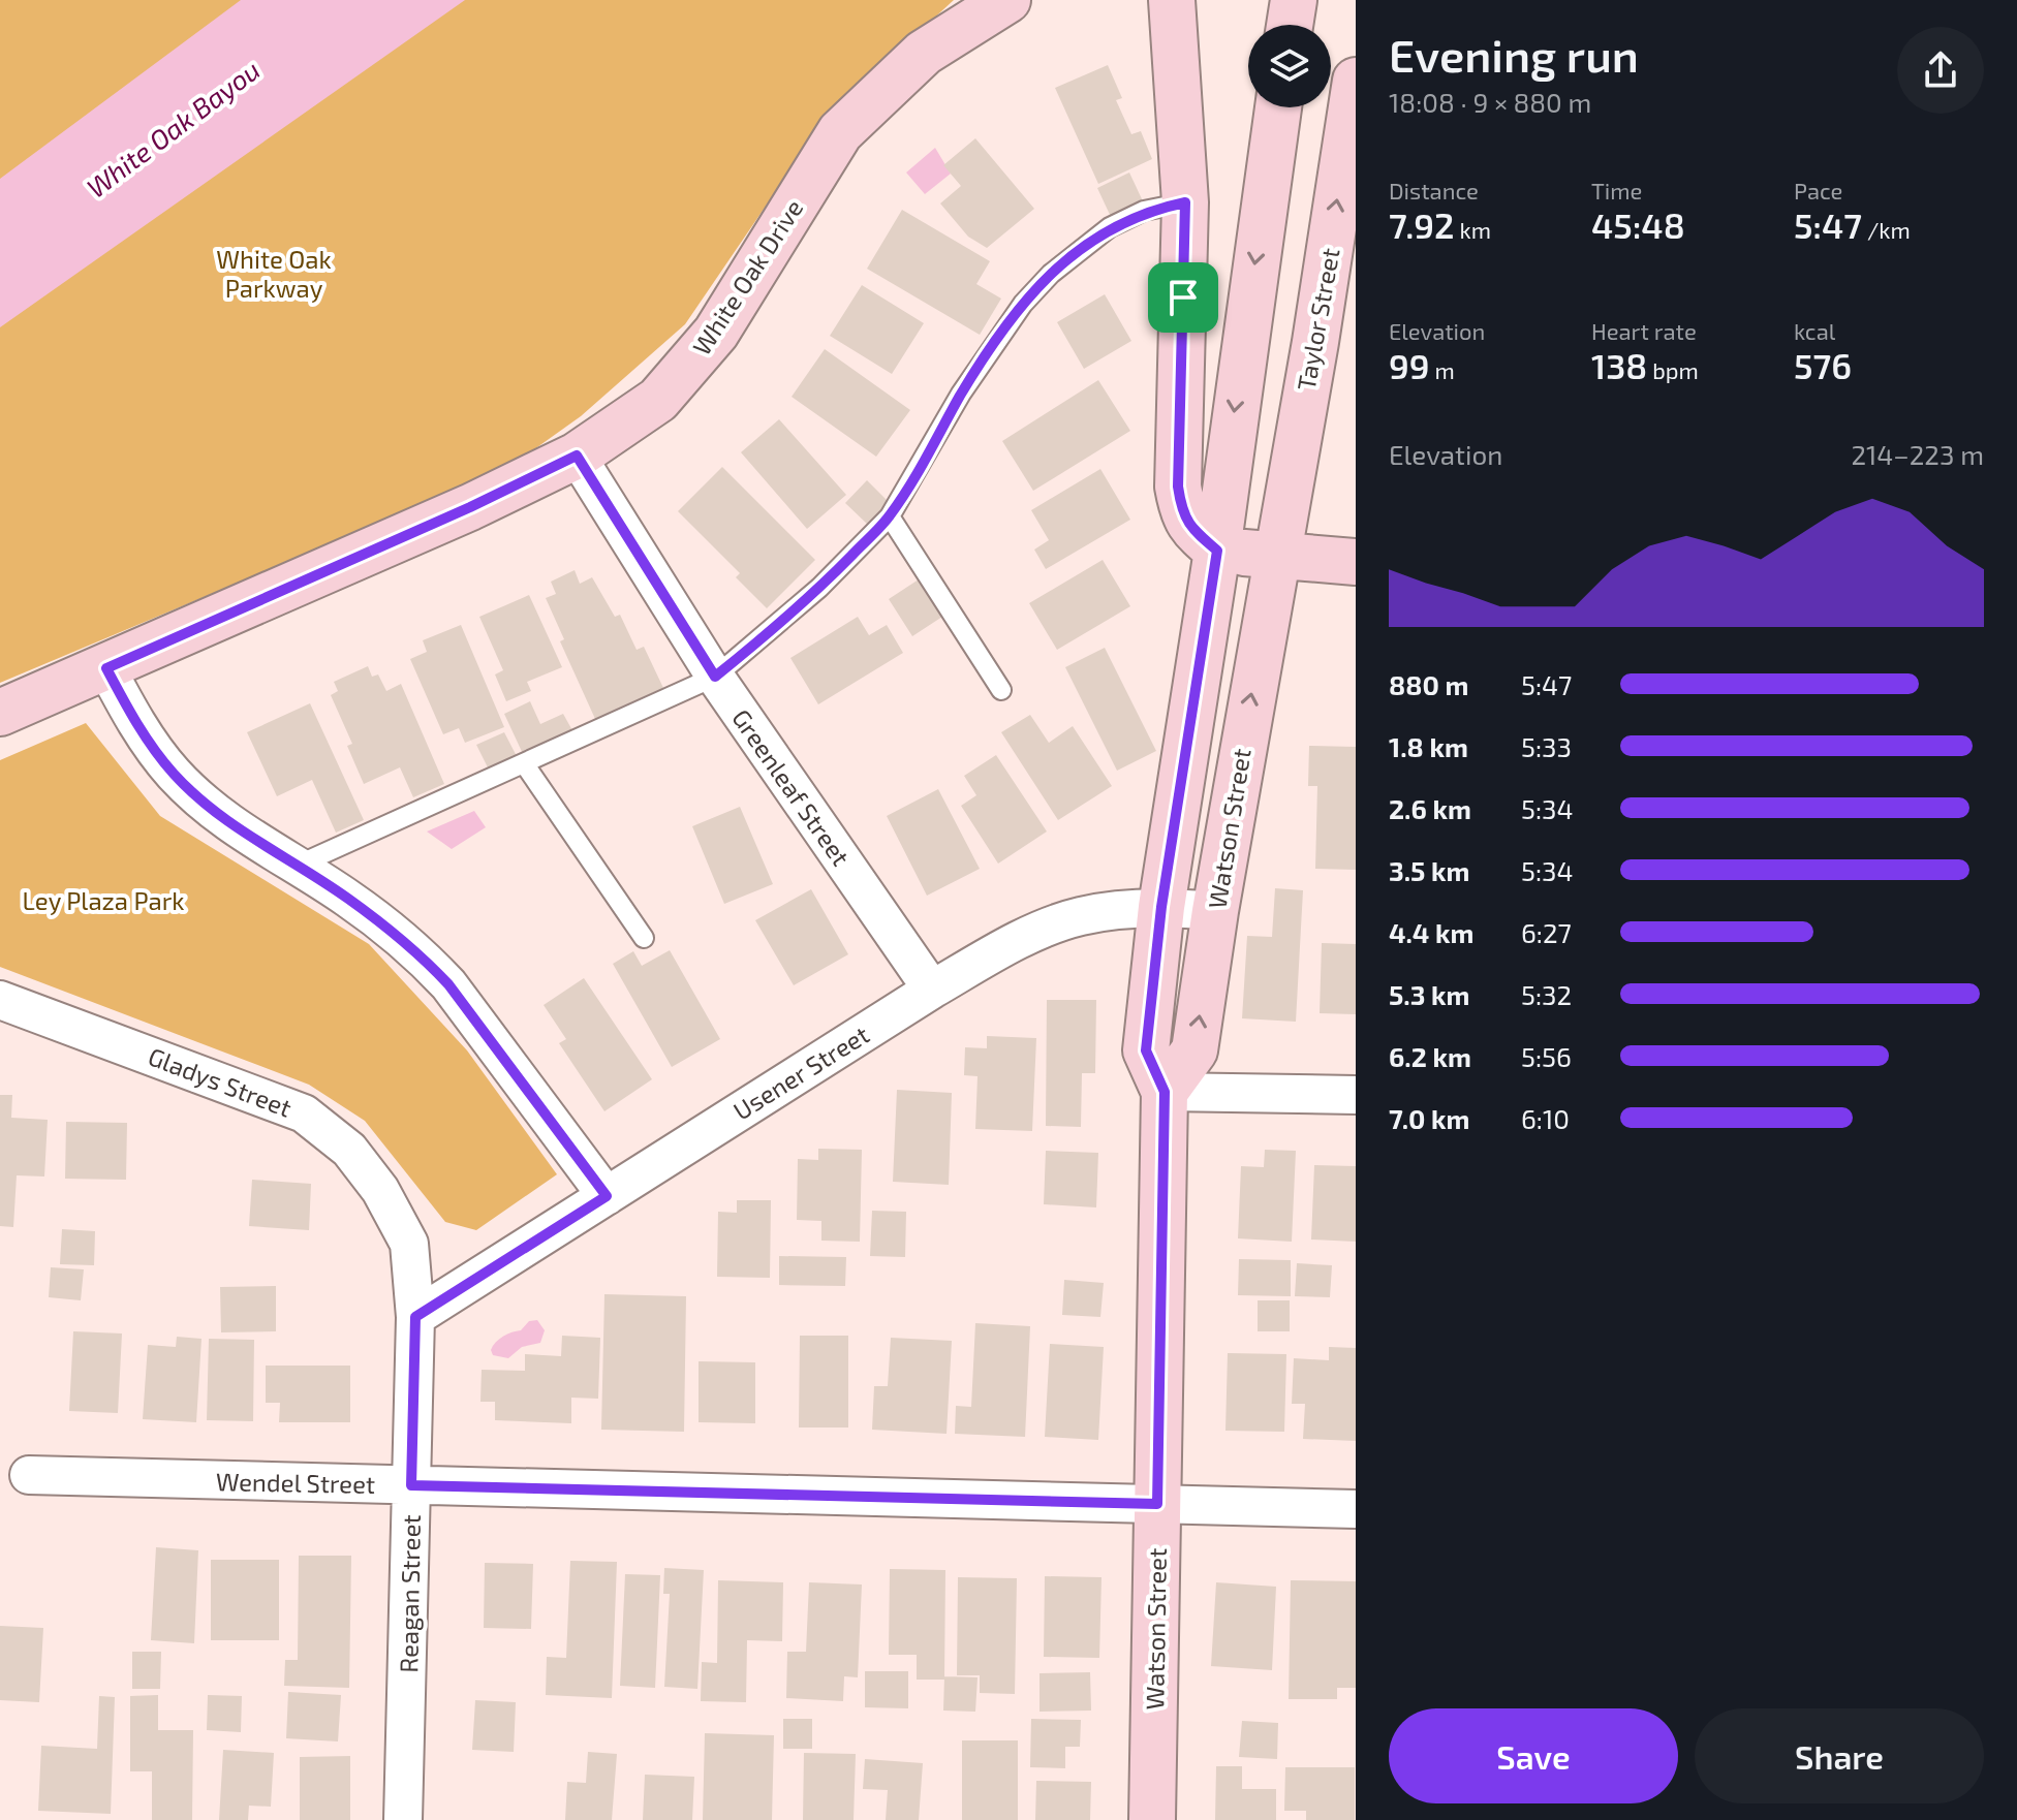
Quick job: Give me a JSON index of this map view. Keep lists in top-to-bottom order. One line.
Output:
{"streets":{"street":["White Oak Drive","Taylor Street","Greenleaf Street","Watson Street","Usener Street","Gladys Street","Wendel Street","Reagan Street"]},"crossings":[["White Oak Drive","Greenleaf Street"],["Taylor Street","Watson Street"],["Greenleaf Street","Usener Street"],["Watson Street","Usener Street"],["Watson Street","Wendel Street"],["Usener Street","Gladys Street"],["Usener Street","Reagan Street"],["Gladys Street","Reagan Street"],["Wendel Street","Reagan Street"]],"water":["White Oak Bayou"],"parks":["White Oak Parkway","Ley Plaza Park"],"page":{"heading":["Evening run","18:08 · 9 × 880 m"],"stats":[["Distance","7.92 km"],["Time","45:48"],["Pace","5:47 /km"],["Elevation","99 m"],["Heart rate","138 bpm"],["kcal","576"]],"chart":["Elevation","214–223 m"],"list":[{"name":"880 m","note":"5:47"},{"name":"1.8 km","note":"5:33"},{"name":"2.6 km","note":"5:34"},{"name":"3.5 km","note":"5:34"},{"name":"4.4 km","note":"6:27"},{"name":"5.3 km","note":"5:32"},{"name":"6.2 km","note":"5:56"},{"name":"7.0 km","note":"6:10"}],"buttons":["Save","Share"]}}
